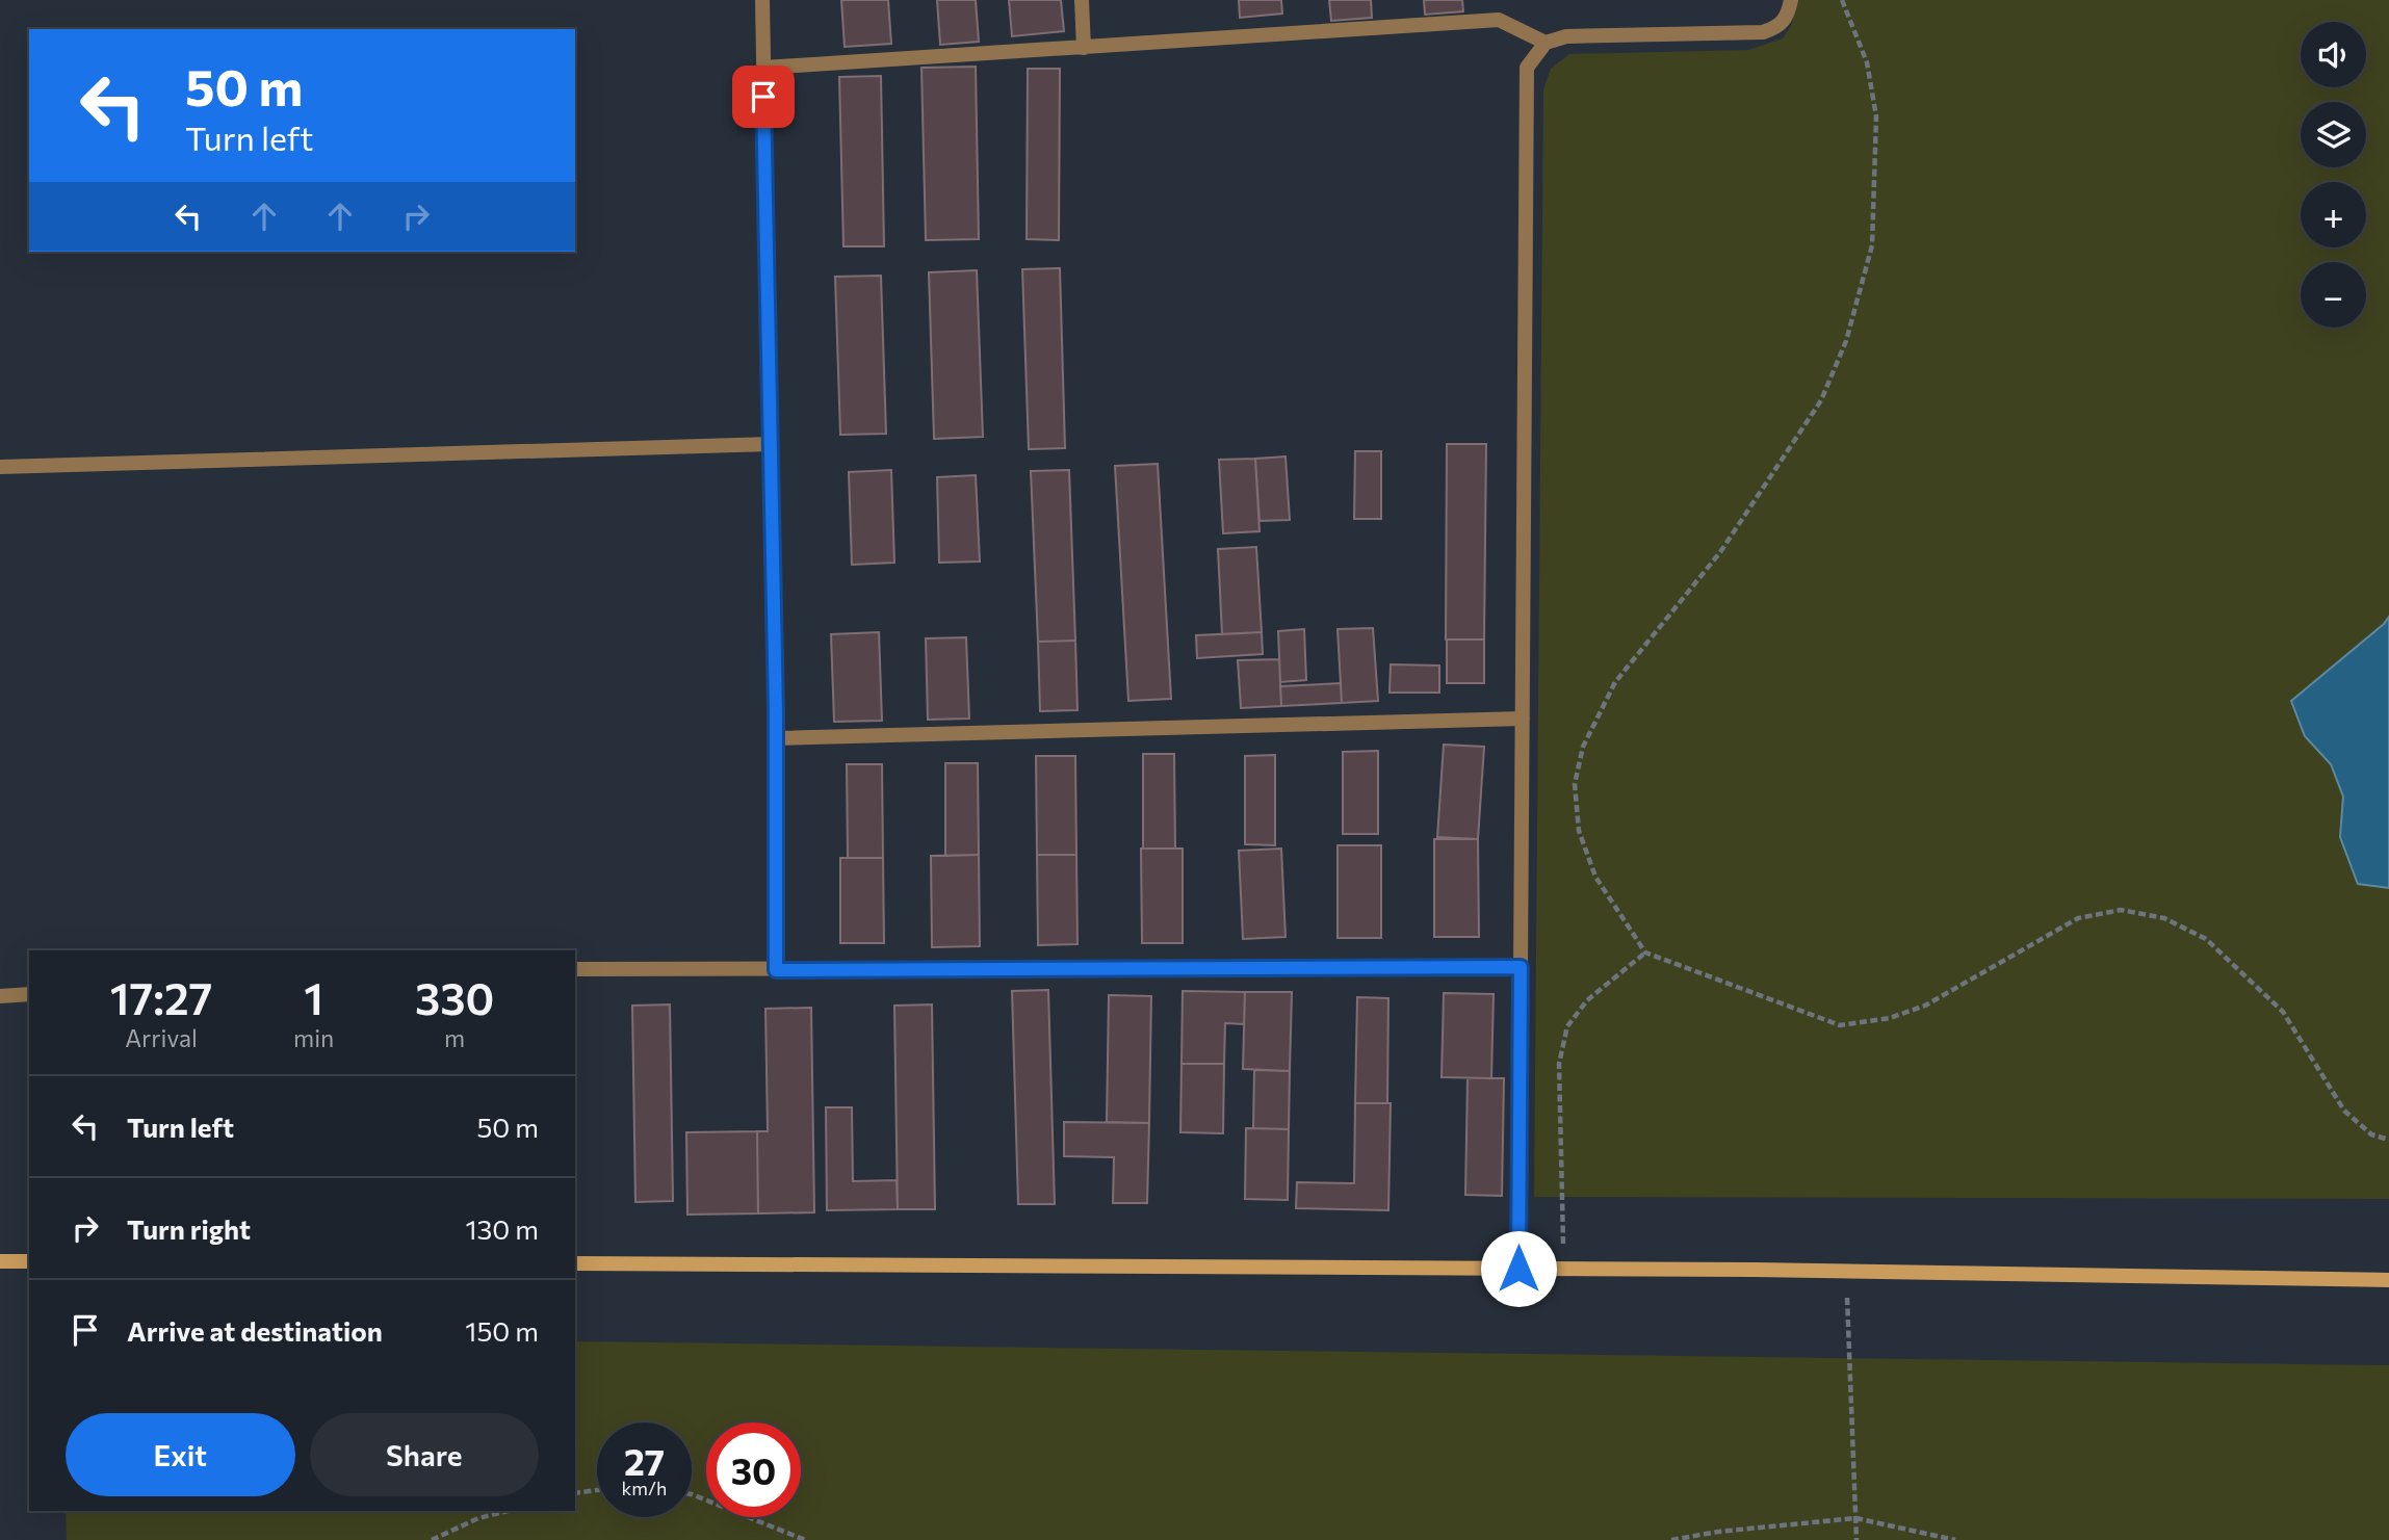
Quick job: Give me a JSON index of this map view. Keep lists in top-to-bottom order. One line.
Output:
{"page":{"map_buttons":["+","−"],"turn":["50 m","Turn left"],"eta":["17:27","Arrival","1","min","330","m"],"list":[{"name":"Turn left","value":"50 m"},{"name":"Turn right","value":"130 m"},{"name":"Arrive at destination","value":"150 m"}],"buttons":["Exit","Share"],"speed":"27 km/h","limit":"30"}}
